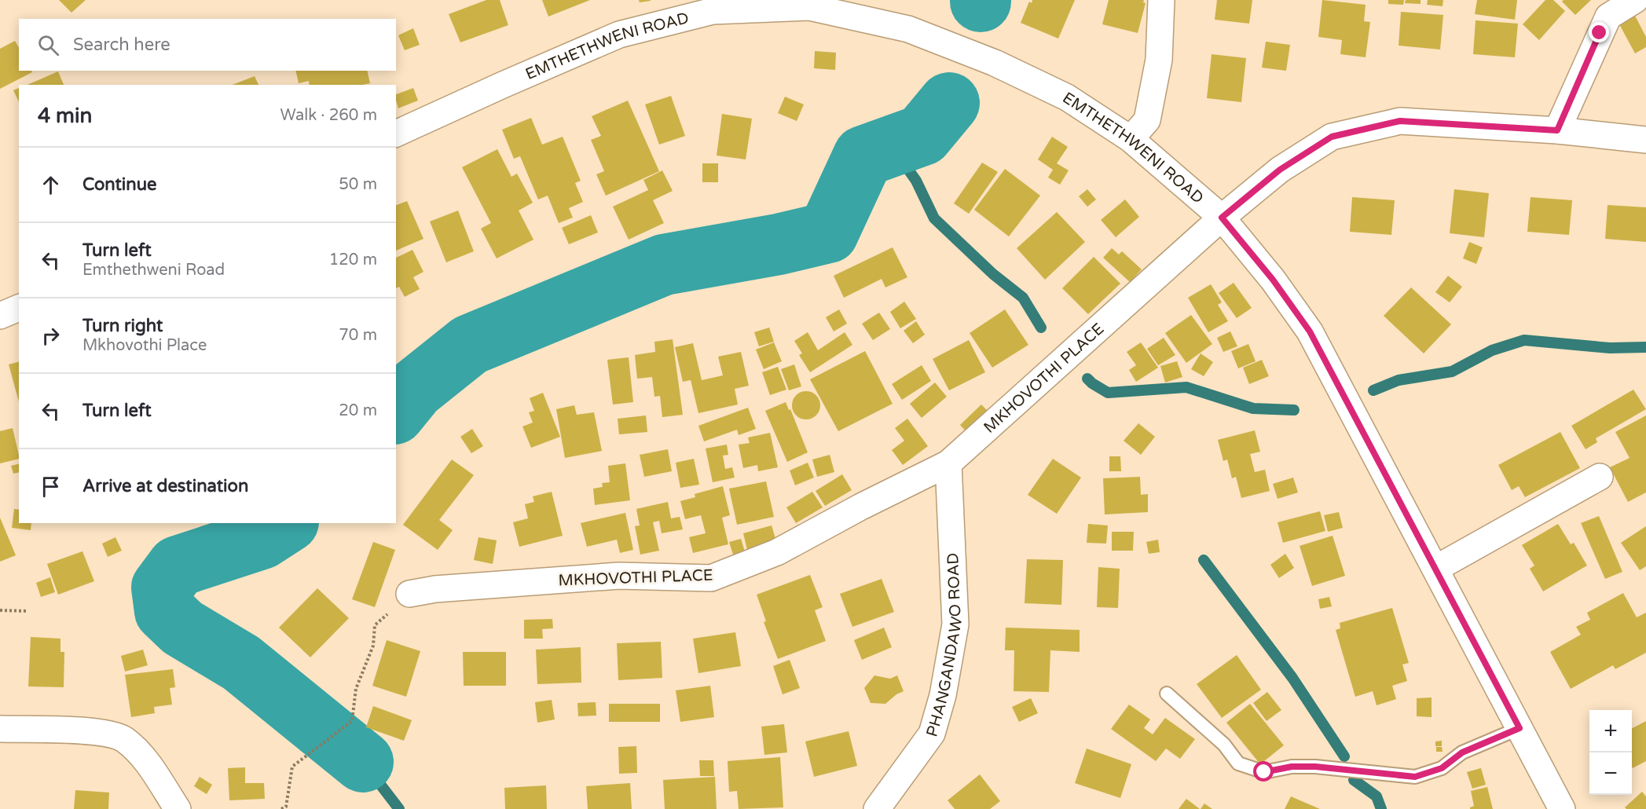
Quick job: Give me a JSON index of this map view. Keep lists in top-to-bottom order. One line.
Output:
{"streets":{"street":["EMTHETHWENI ROAD","MKHOVOTHI PLACE","PHANGANDAWO ROAD"]},"crossings":[["EMTHETHWENI ROAD","MKHOVOTHI PLACE"],["MKHOVOTHI PLACE","PHANGANDAWO ROAD"]],"page":{"search":"Search here","heading":["4 min","Walk · 260 m"],"list":[["Continue","50 m"],["Turn left","Emthethweni Road","120 m"],["Turn right","Mkhovothi Place","70 m"],["Turn left","20 m"],"Arrive at destination"],"map_buttons":["+","−"]}}
